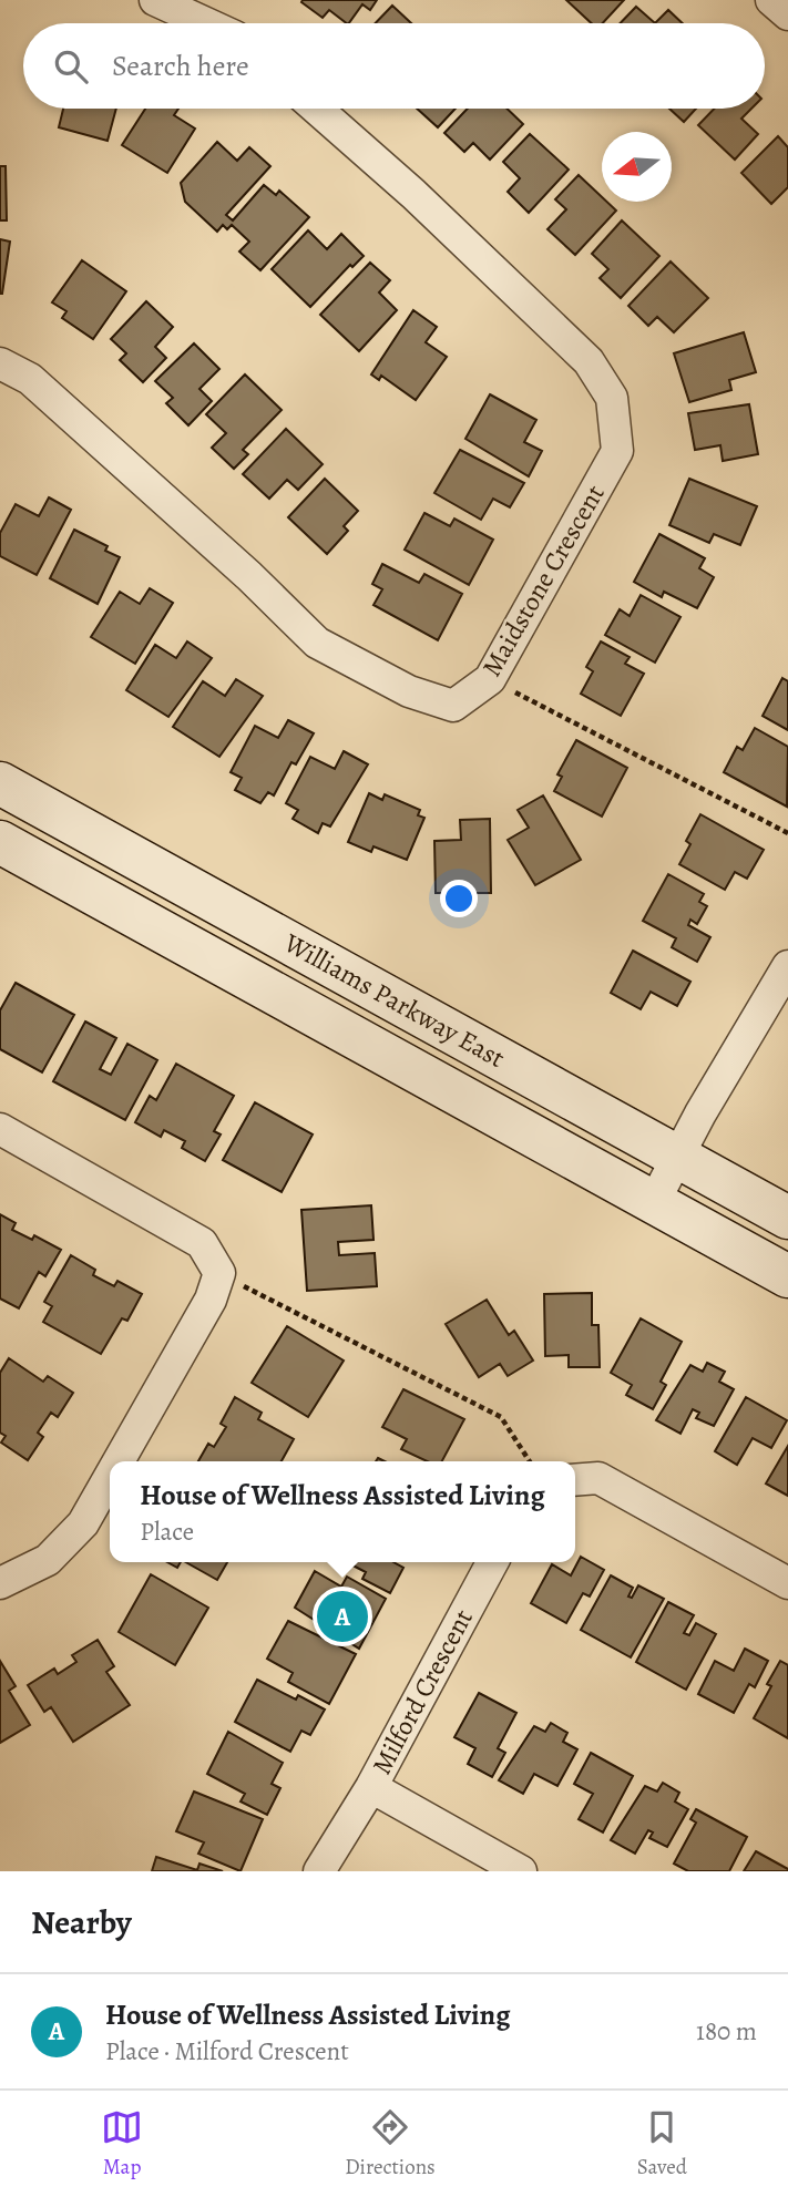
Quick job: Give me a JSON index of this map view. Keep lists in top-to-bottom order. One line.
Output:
{"streets":{"main road":["Williams Parkway East"],"street":["Maidstone Crescent","Milford Crescent"]},"north":"left","page":{"search":"Search here","popup":["House of Wellness Assisted Living","Place"],"pins":"A","heading":"Nearby","list":[{"mark":"A","name":"House of Wellness Assisted Living","note":"Place · Milford Crescent","value":"180 m"}],"nav":["Map","Directions","Saved"]}}
